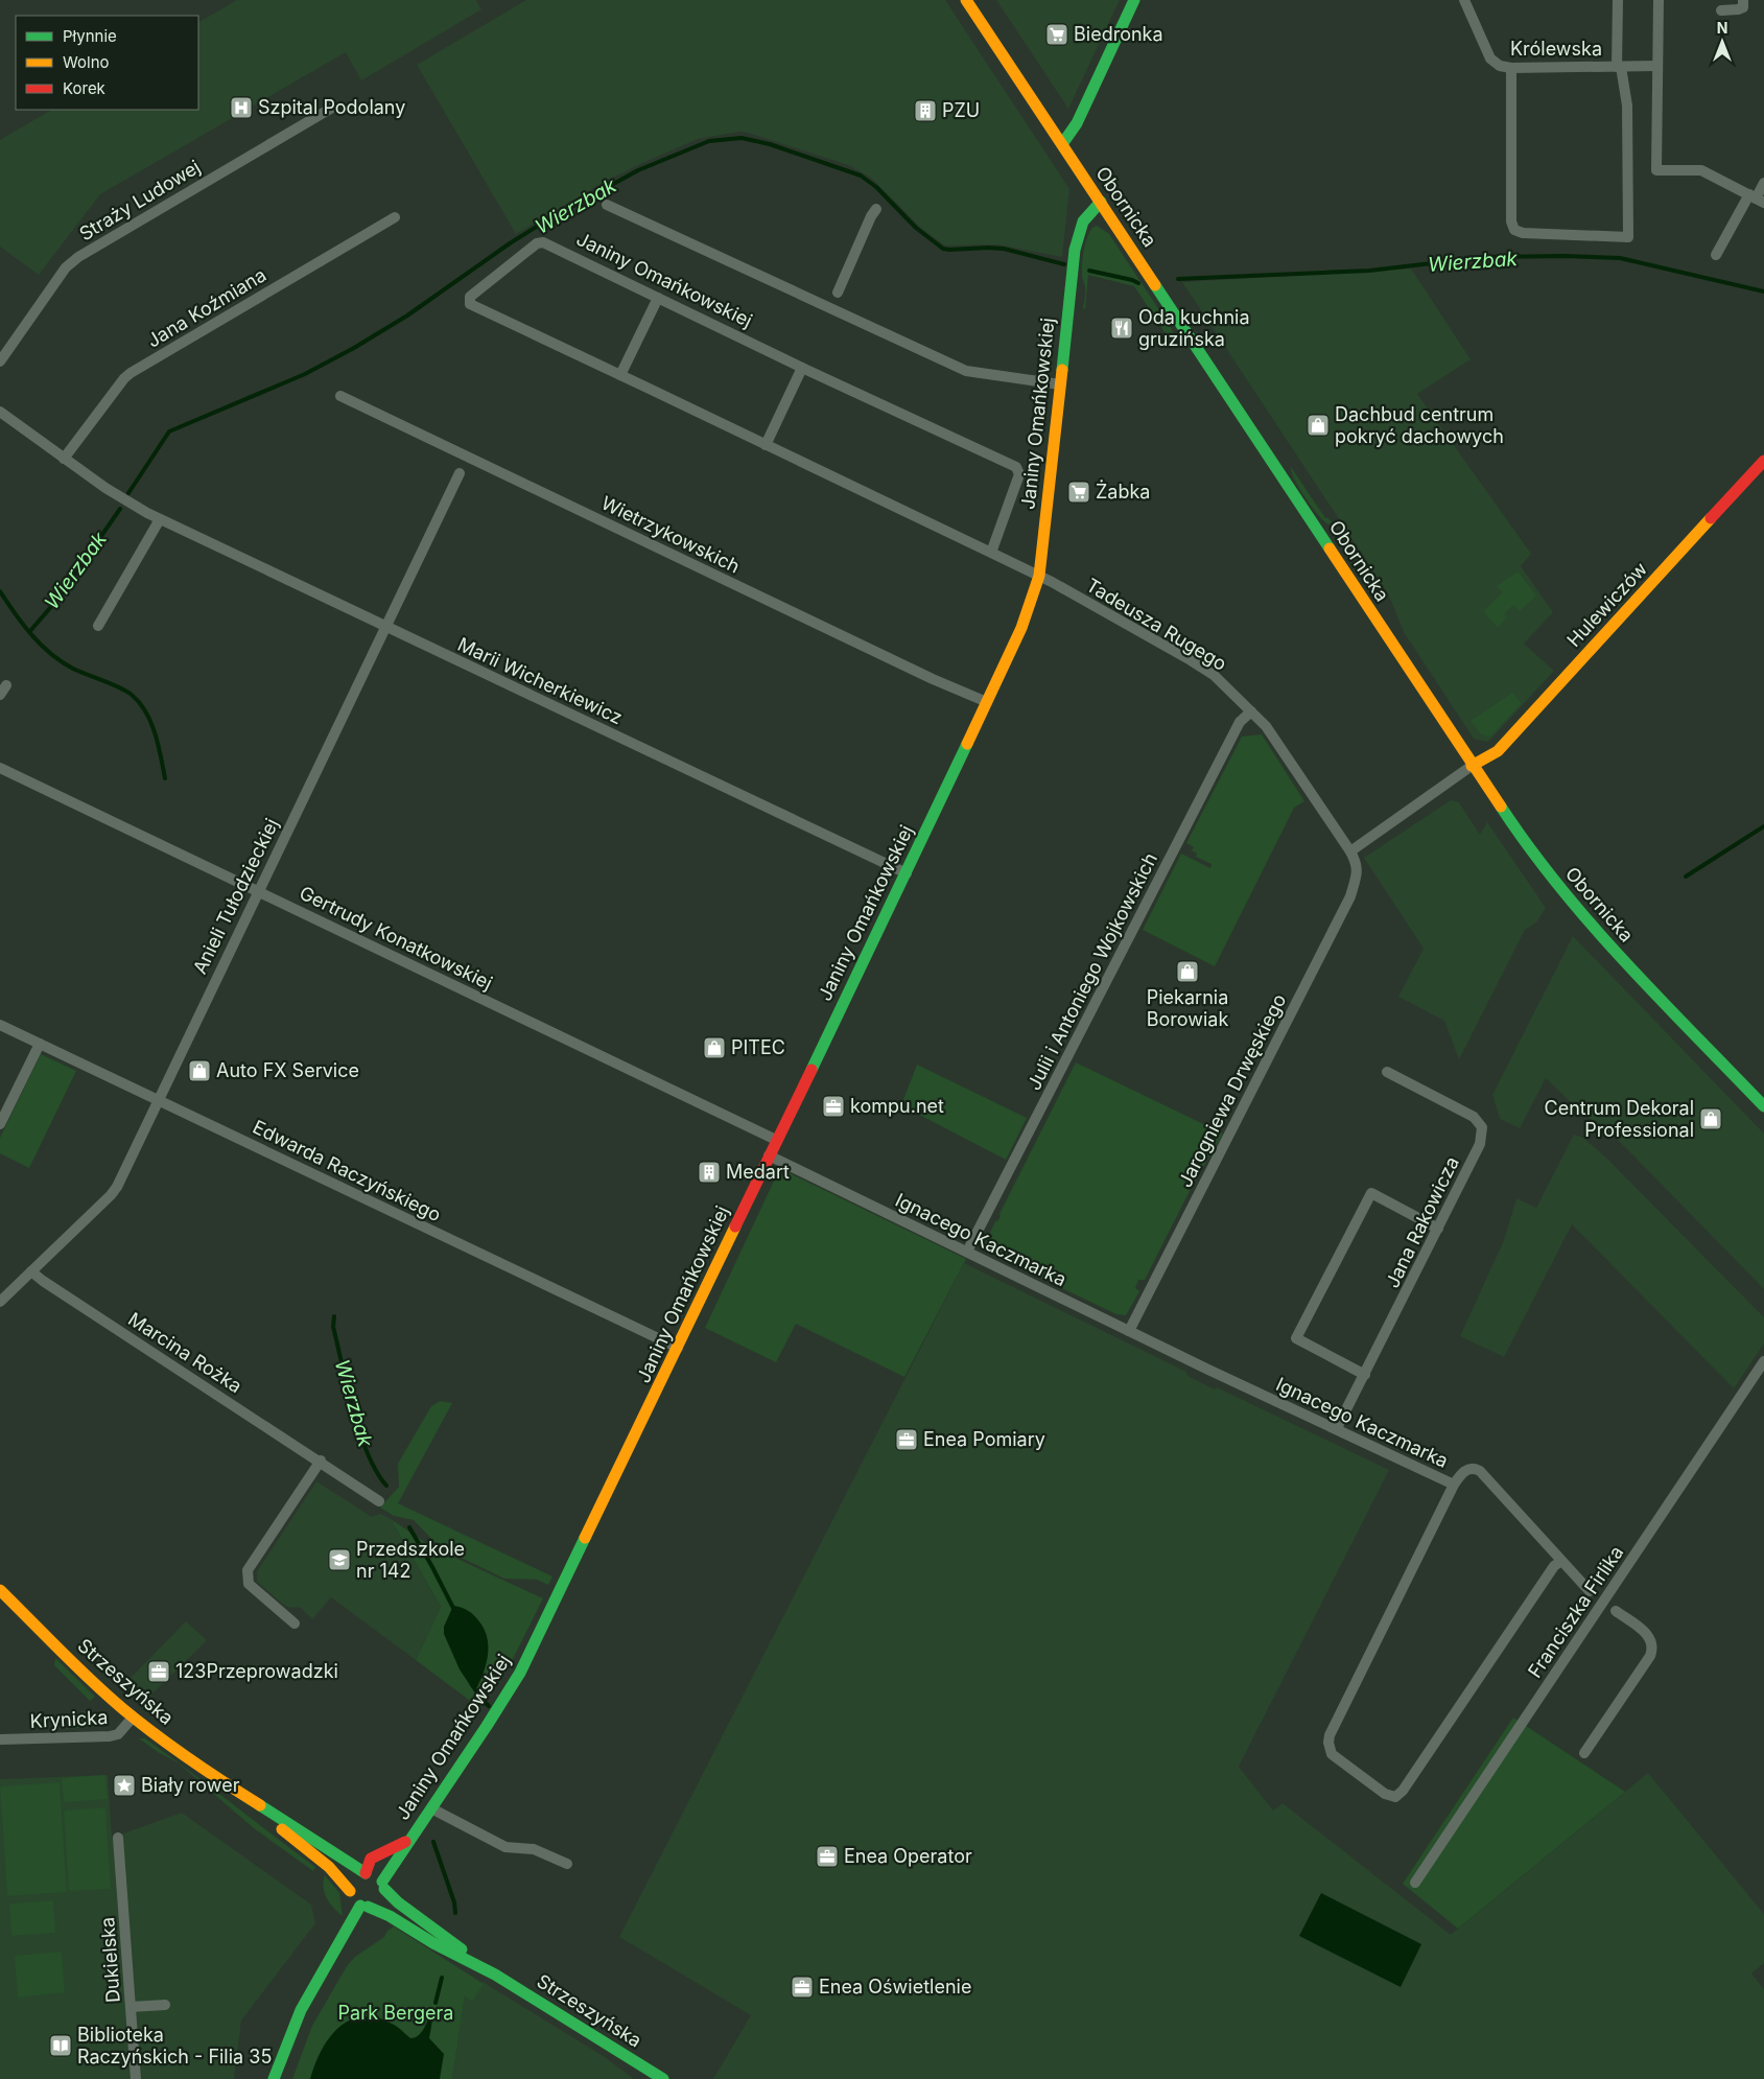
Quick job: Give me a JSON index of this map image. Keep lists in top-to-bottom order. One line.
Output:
{"streets":{"street":["Królewska","Straży Ludowej","Obornicka","Janiny Omańkowskiej","Jana Koźmiana","Wietrzykowskich","Hulewiczów","Tadeusza Rugego","Marii Wicherkiewicz","Anieli Tułodzieckiej","Gertrudy Konatkowskiej","Julii i Antoniego Wojkowskich","Jarogniewa Drwęskiego","Edwarda Raczyńskiego","Jana Rakowicza","Ignacego Kaczmarka","Marcina Rożka","Franciszka Firlika","Strzeszyńska","Krynicka","Dukielska"]},"crossings":[["Obornicka","Janiny Omańkowskiej"],["Obornicka","Hulewiczów"],["Janiny Omańkowskiej","Wietrzykowskich"],["Janiny Omańkowskiej","Tadeusza Rugego"],["Janiny Omańkowskiej","Marii Wicherkiewicz"],["Janiny Omańkowskiej","Gertrudy Konatkowskiej"],["Janiny Omańkowskiej","Edwarda Raczyńskiego"],["Janiny Omańkowskiej","Ignacego Kaczmarka"],["Janiny Omańkowskiej","Strzeszyńska"],["Jana Koźmiana","Marii Wicherkiewicz"],["Tadeusza Rugego","Julii i Antoniego Wojkowskich"],["Tadeusza Rugego","Jarogniewa Drwęskiego"],["Marii Wicherkiewicz","Anieli Tułodzieckiej"],["Anieli Tułodzieckiej","Gertrudy Konatkowskiej"],["Anieli Tułodzieckiej","Edwarda Raczyńskiego"],["Anieli Tułodzieckiej","Marcina Rożka"],["Julii i Antoniego Wojkowskich","Ignacego Kaczmarka"],["Jarogniewa Drwęskiego","Ignacego Kaczmarka"],["Jana Rakowicza","Ignacego Kaczmarka"],["Ignacego Kaczmarka","Franciszka Firlika"],["Strzeszyńska","Krynicka"]],"water":["Wierzbak"],"parks":["Park Bergera"],"places":{"supermarket":["Biedronka","Żabka"],"hospital":["Szpital Podolany"],"building":["PZU","Medart"],"restaurant":["Oda kuchnia gruzińska"],"shop":["Dachbud centrum pokryć dachowych","Piekarnia Borowiak","PITEC","Auto FX Service","Centrum Dekoral Professional"],"office":["kompu.net","Enea Pomiary","123Przeprowadzki","Enea Operator","Enea Oświetlenie"],"school or university":["Przedszkole nr 142"],"place":["Biały rower"],"library":["Biblioteka Raczyńskich - Filia 35"]},"legend":["Płynnie","Wolno","Korek"],"north":"top"}
